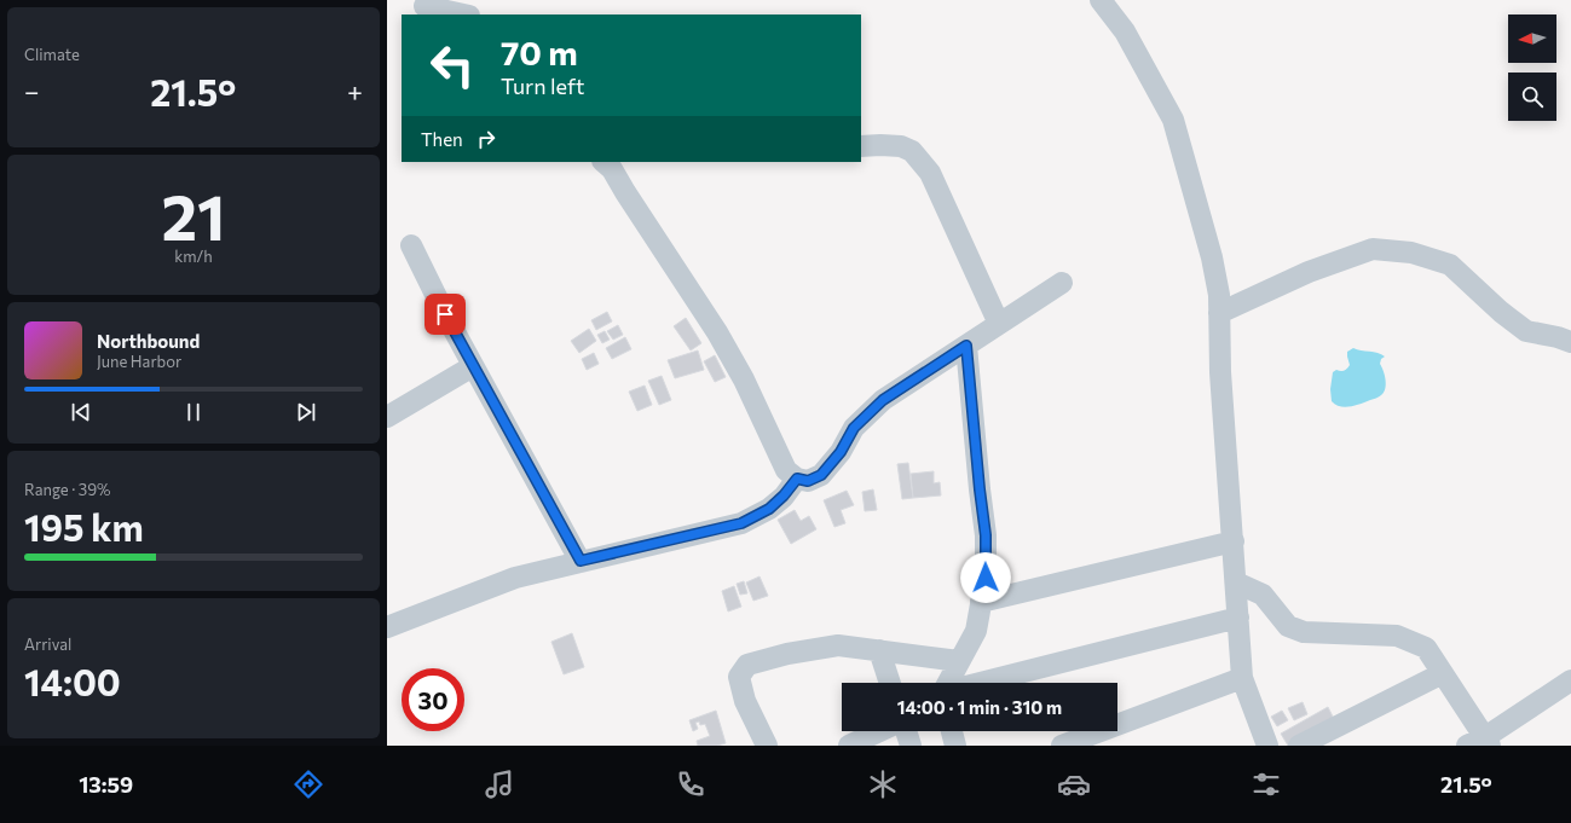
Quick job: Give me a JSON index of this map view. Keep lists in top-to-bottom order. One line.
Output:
{"north":"left","page":{"tile":["Climate",["21","km/h"],["Range · 39%","195 km"],["Arrival","14:00"]],"turn":["70 m","Turn left"],"heat":["−","21.5°","+"],"then":"Then","song":["Northbound","June Harbor"],"limit":"30","trip":"14:00 · 1 min · 310 m","tabs":["13:59","21.5°"]}}
